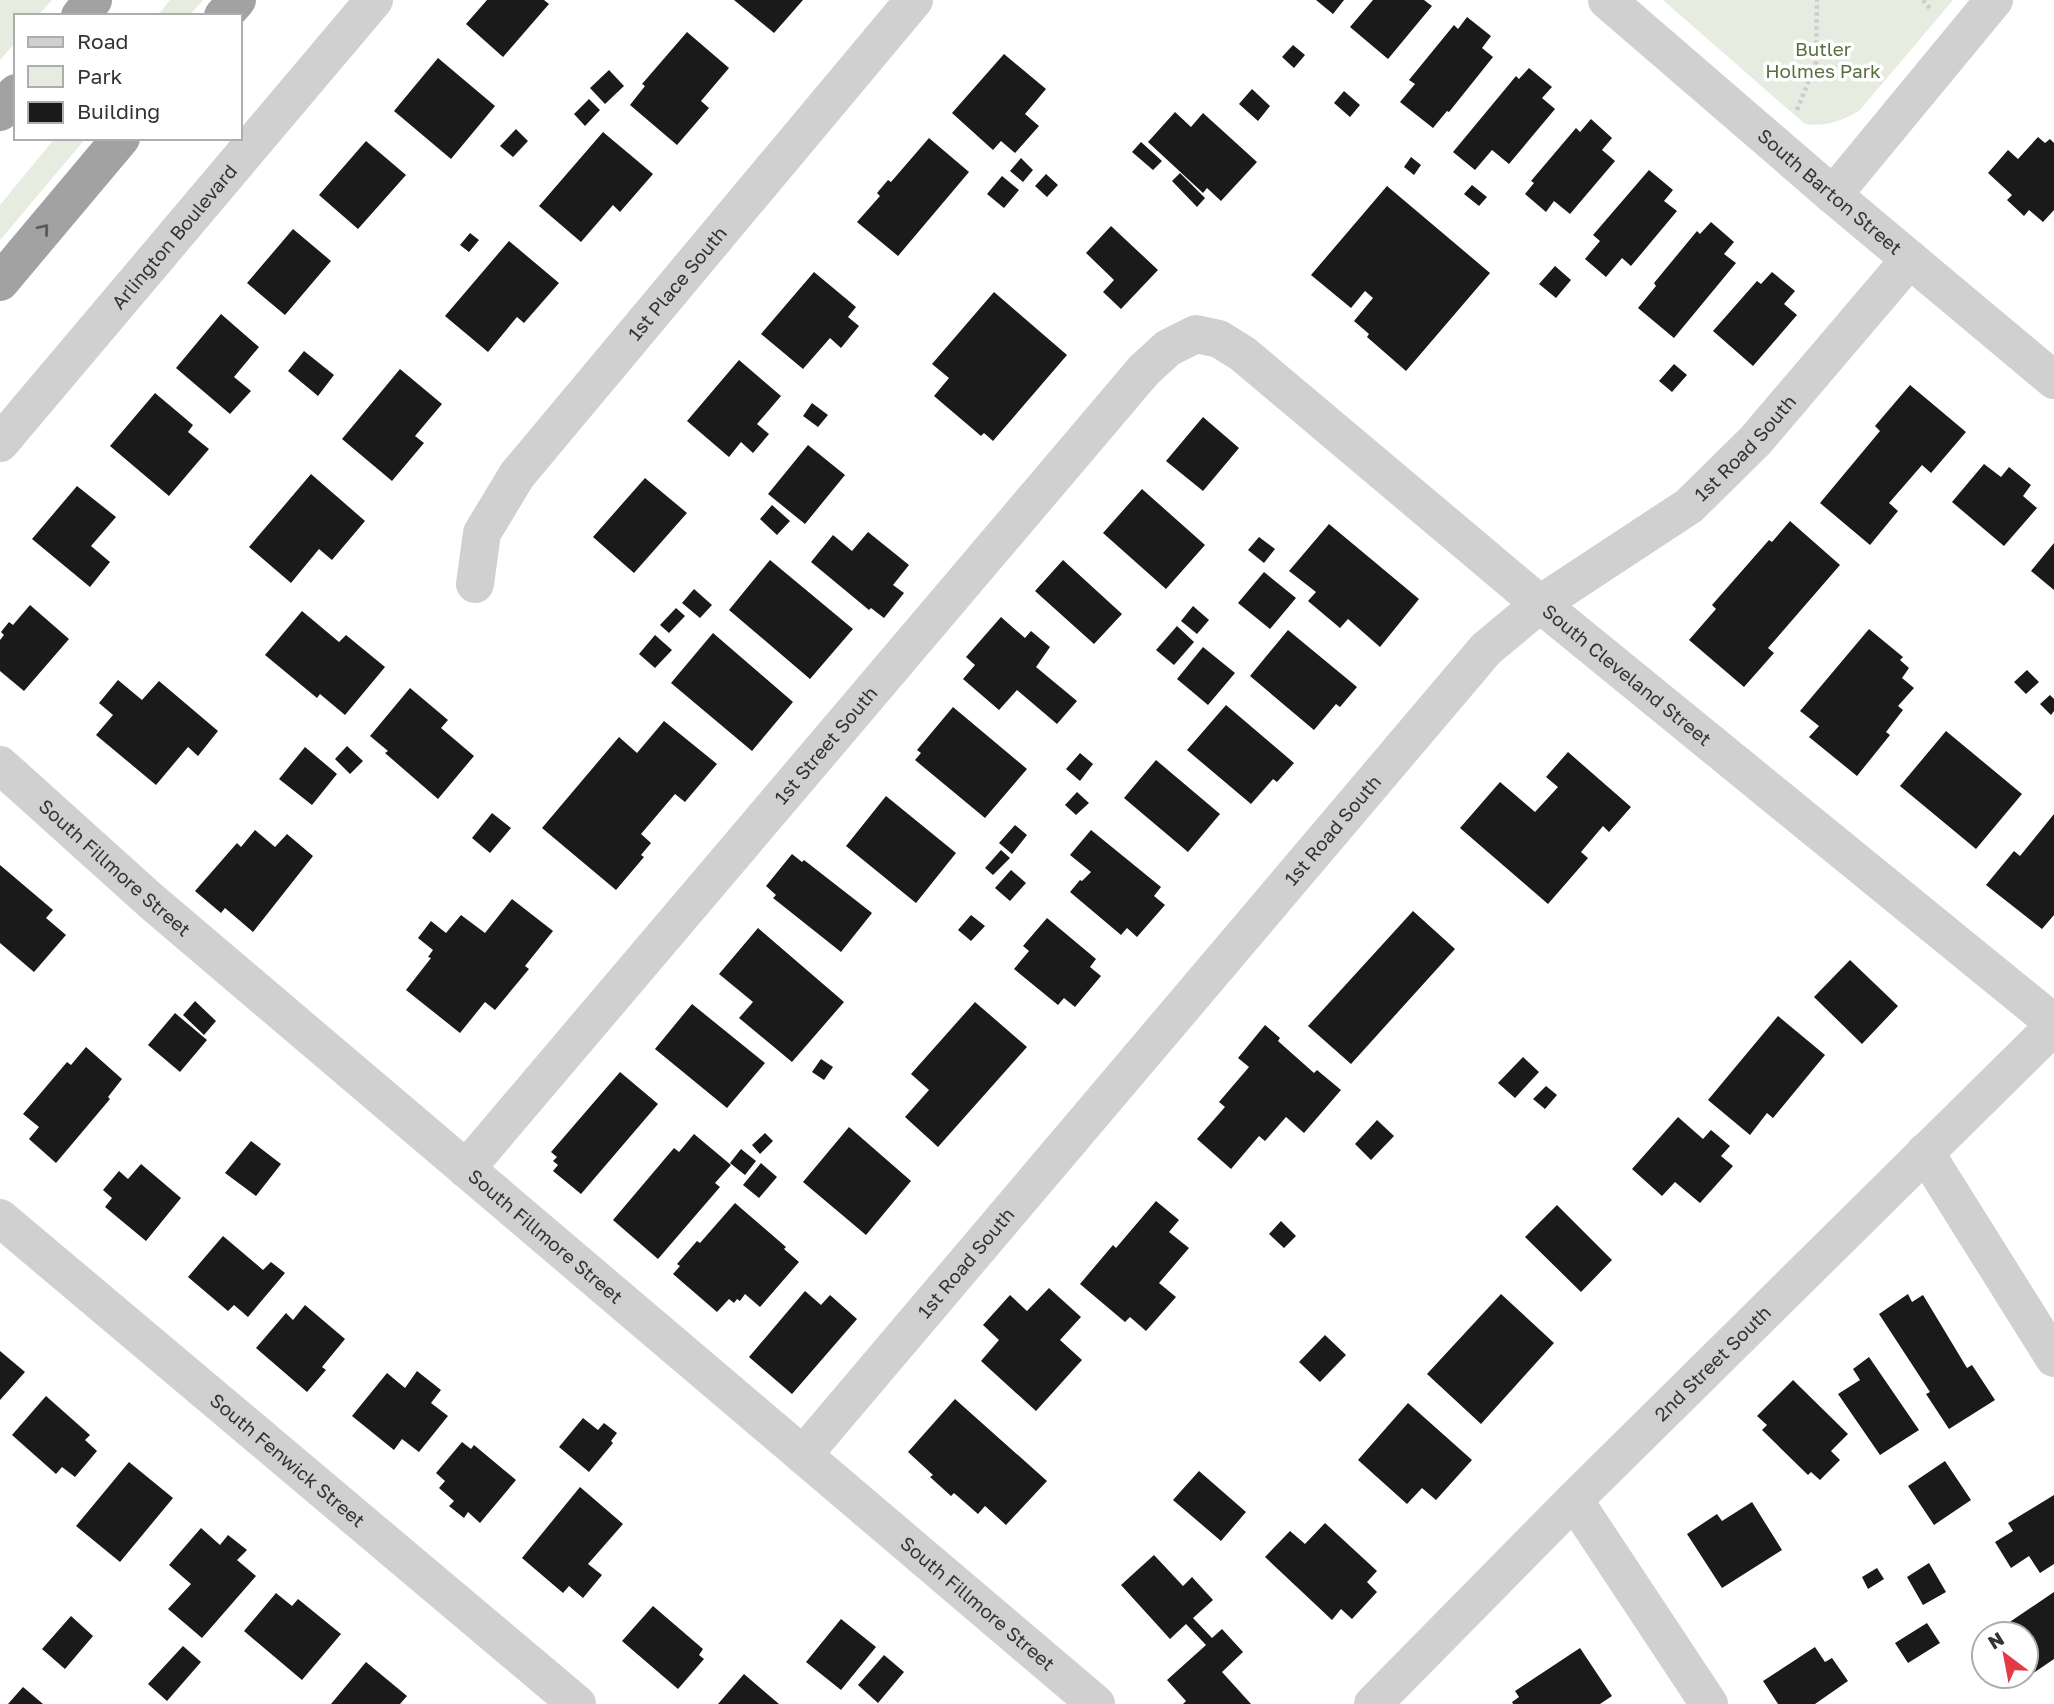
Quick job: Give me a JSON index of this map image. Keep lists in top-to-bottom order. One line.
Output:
{"streets":{"street":["South Barton Street","Arlington Boulevard","1st Place South","1st Road South","South Cleveland Street","1st Street South","South Fillmore Street","2nd Street South","South Fenwick Street"]},"crossings":[["South Barton Street","1st Road South"],["1st Road South","South Cleveland Street"],["1st Road South","South Fillmore Street"],["South Cleveland Street","1st Street South"],["South Cleveland Street","2nd Street South"],["1st Street South","South Fillmore Street"]],"parks":["Butler Holmes Park"],"legend":["Road","Park","Building"],"north":"top left"}
